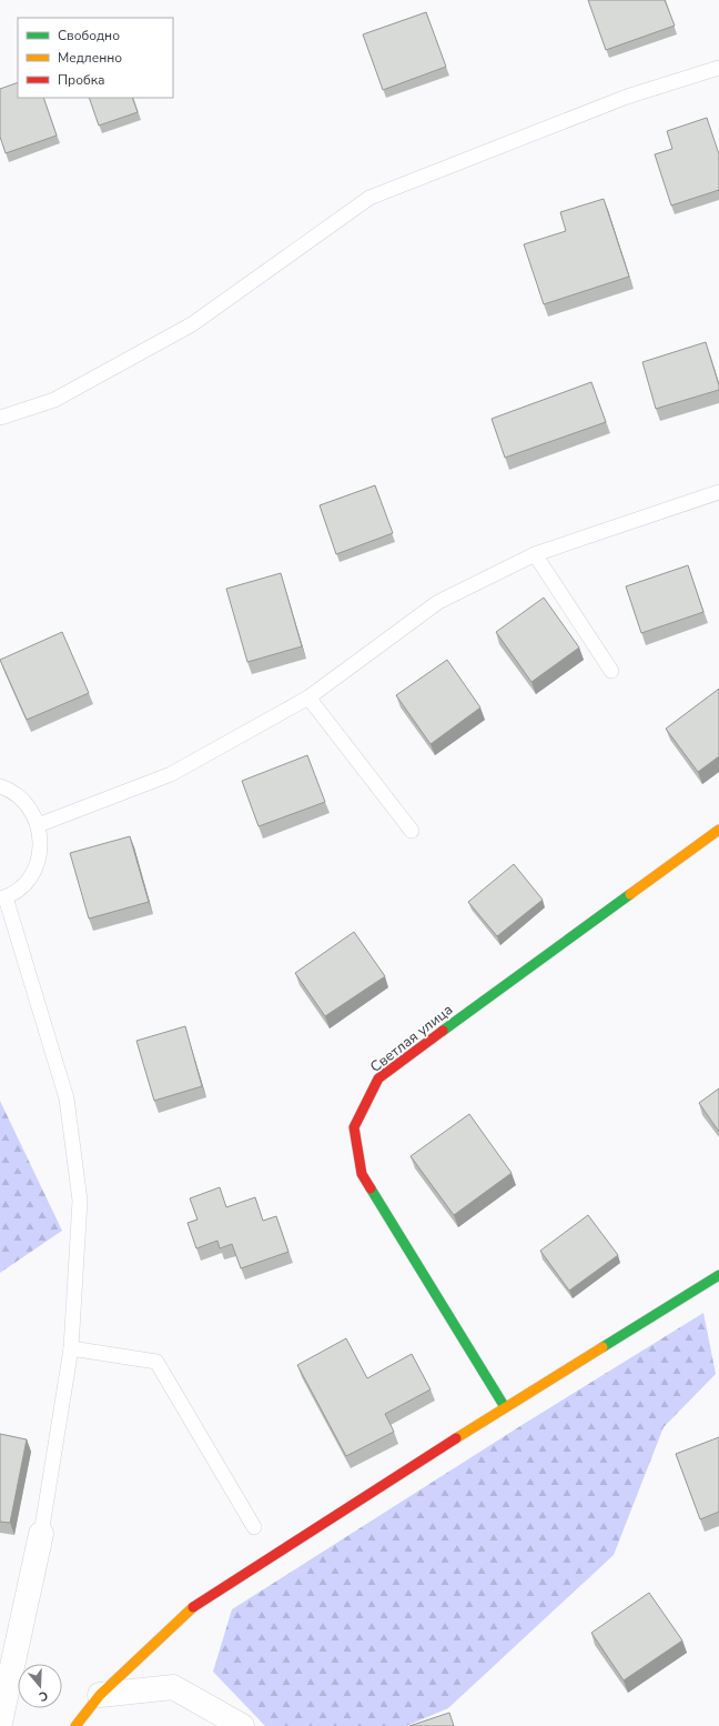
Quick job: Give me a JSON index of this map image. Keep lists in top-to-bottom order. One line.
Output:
{"streets":{"street":["Светлая улица"]},"legend":["Свободно","Медленно","Пробка"],"north":"bottom"}
